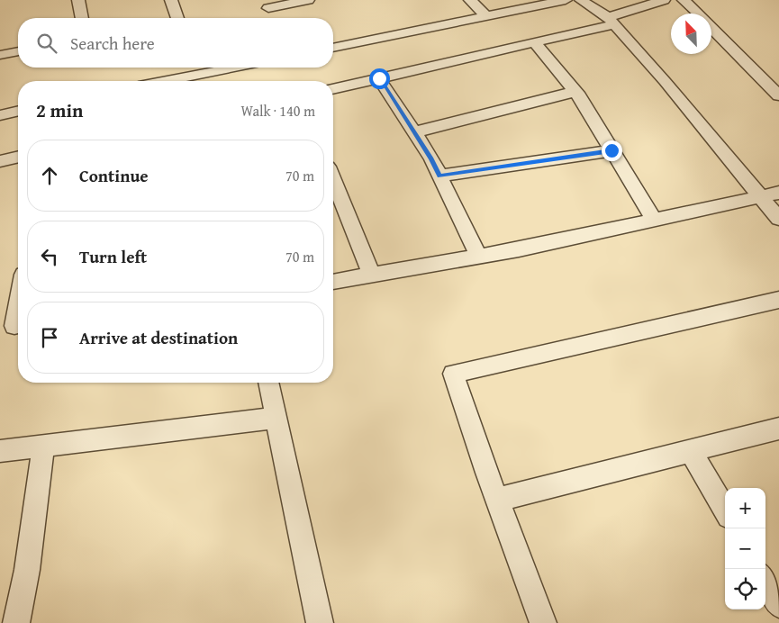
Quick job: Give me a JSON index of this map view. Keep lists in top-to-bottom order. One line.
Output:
{"north":"top left","page":{"search":"Search here","heading":["2 min","Walk · 140 m"],"list":[["Continue","70 m"],["Turn left","70 m"],"Arrive at destination"],"map_buttons":["+","−"]}}
